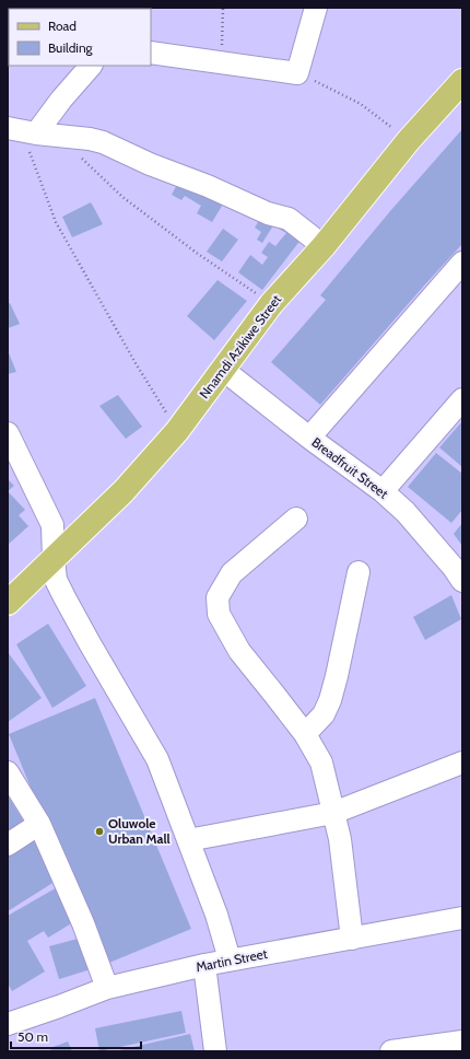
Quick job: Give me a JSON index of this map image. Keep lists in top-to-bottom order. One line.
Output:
{"streets":{"main road":["Nnamdi Azikiwe Street"],"street":["Breadfruit Street","Martin Street"]},"crossings":[["Nnamdi Azikiwe Street","Breadfruit Street"]],"places":["Oluwole Urban Mall"],"legend":["Road","Building"],"scale_bar":"50 m"}
